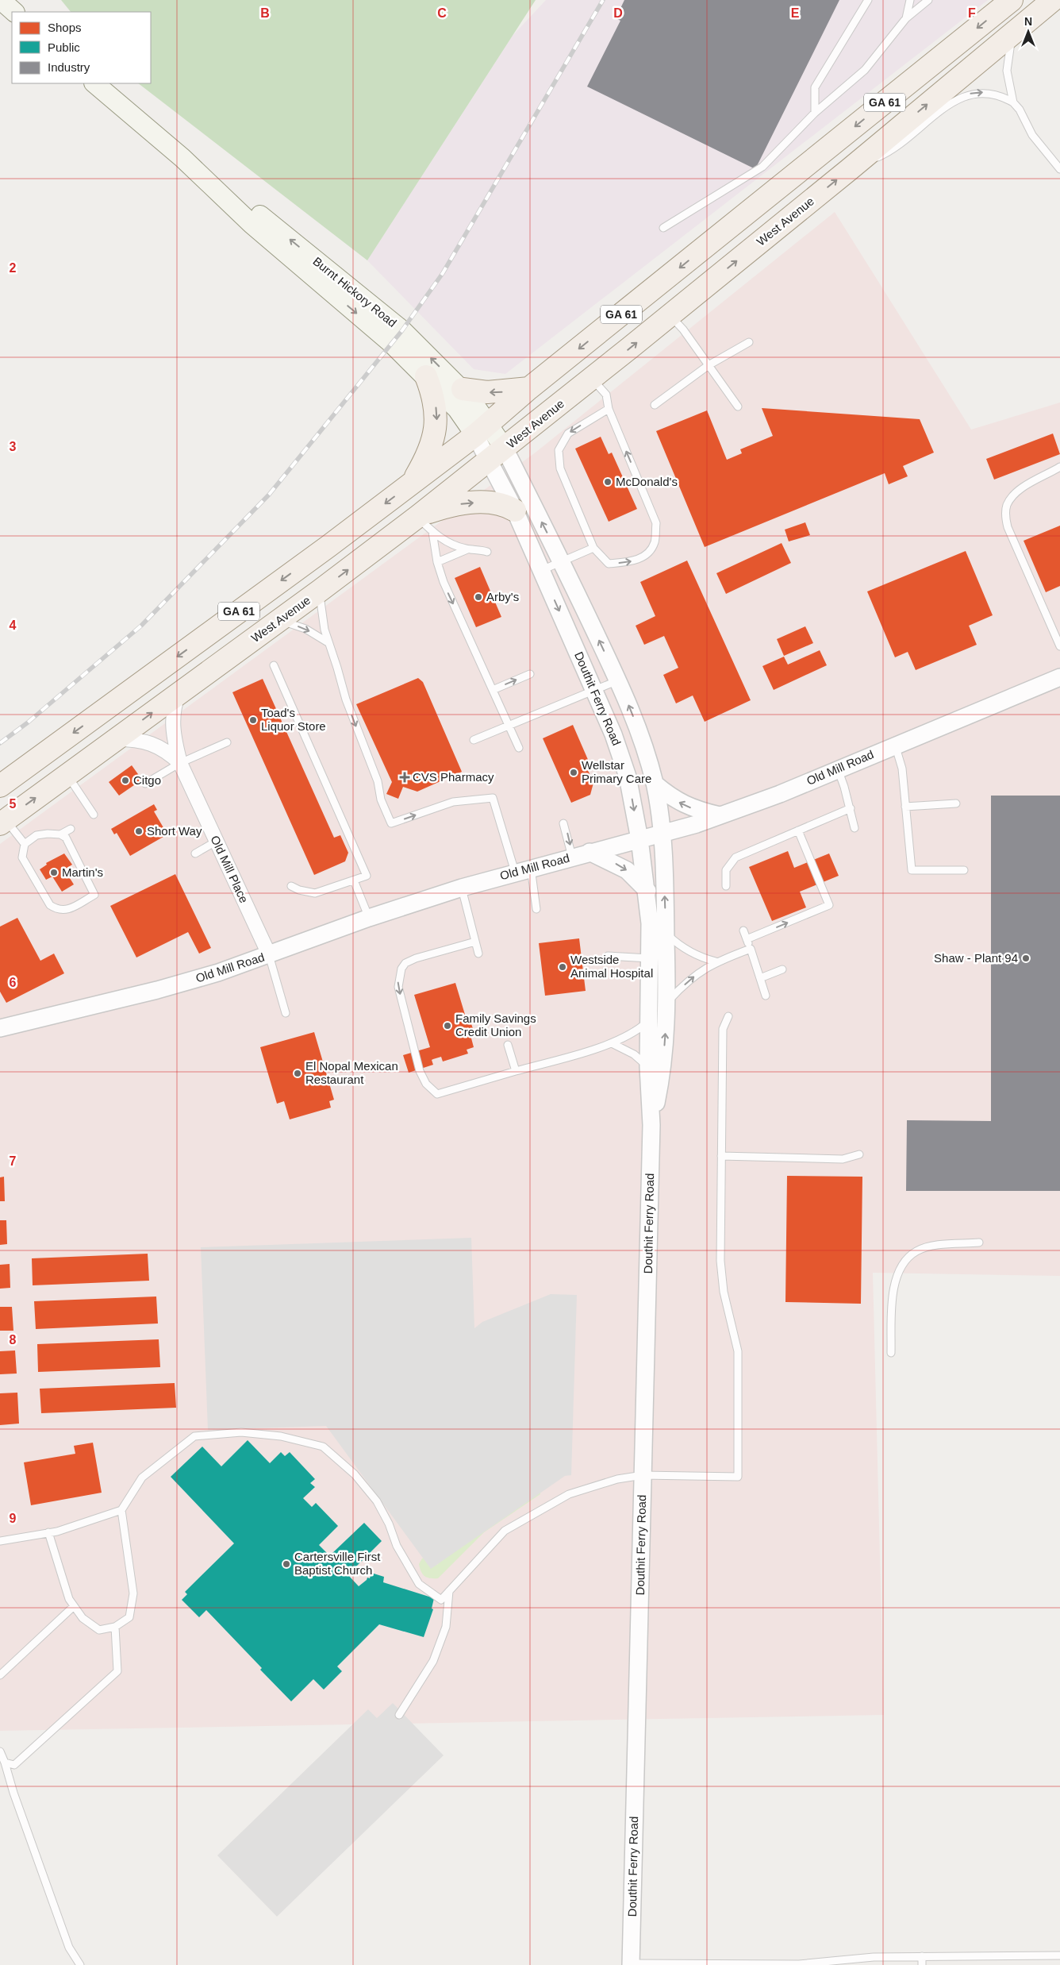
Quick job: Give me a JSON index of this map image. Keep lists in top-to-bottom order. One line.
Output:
{"streets":{"main road":["GA 61","West Avenue","Burnt Hickory Road"],"street":["Douthit Ferry Road","Old Mill Road","Old Mill Place"]},"crossings":[["GA 61","Burnt Hickory Road"],["West Avenue","Burnt Hickory Road"],["West Avenue","Douthit Ferry Road"],["West Avenue","Old Mill Place"],["Burnt Hickory Road","Douthit Ferry Road"],["Douthit Ferry Road","Old Mill Road"],["Old Mill Road","Old Mill Place"]],"places":{"other":["McDonald's","Arby's","Toad's Liquor Store","Wellstar Primary Care","Citgo","Short Way","Martin's","Shaw - Plant 94","Westside Animal Hospital","Family Savings Credit Union","El Nopal Mexican Restaurant","Cartersville First Baptist Church"],"health":["CVS Pharmacy"]},"legend":["Shops","Public","Industry"],"north":"top","grid":{"columns":["B","C","D","E","F"],"rows":["2","3","4","5","6","7","8","9"]}}
